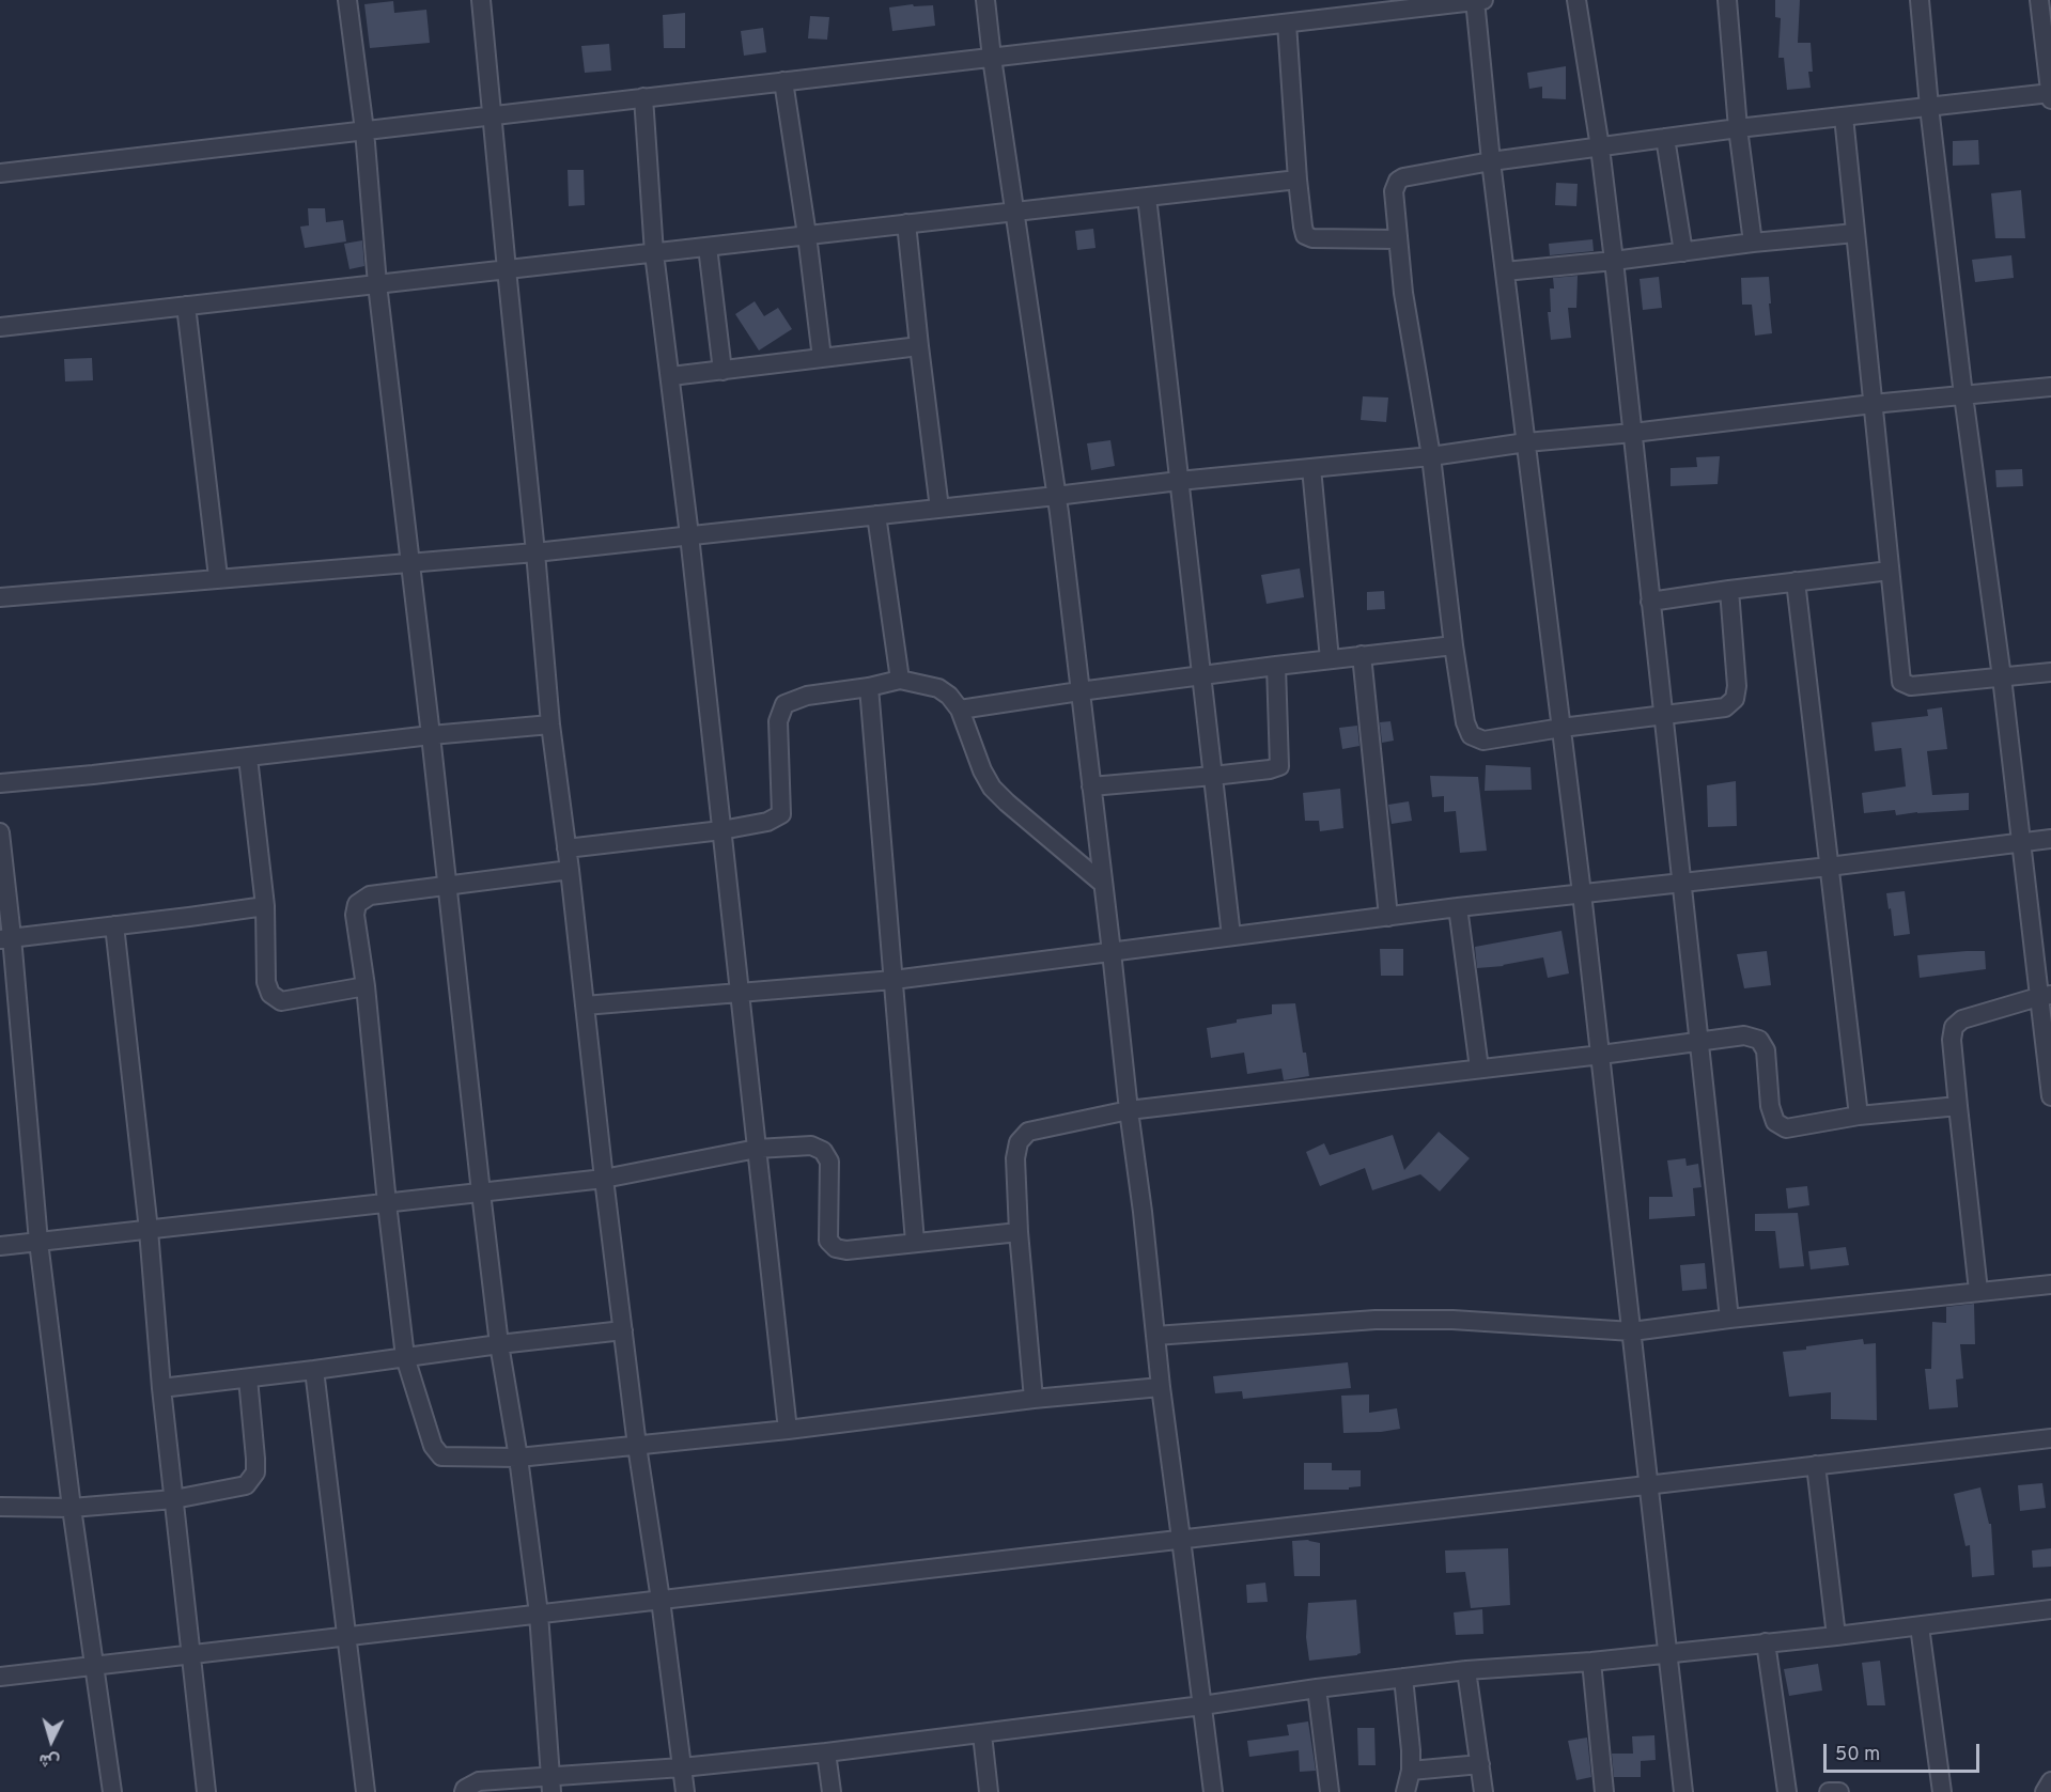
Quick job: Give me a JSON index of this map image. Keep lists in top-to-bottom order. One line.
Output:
{"scale_bar":"50 m","north":"bottom"}
